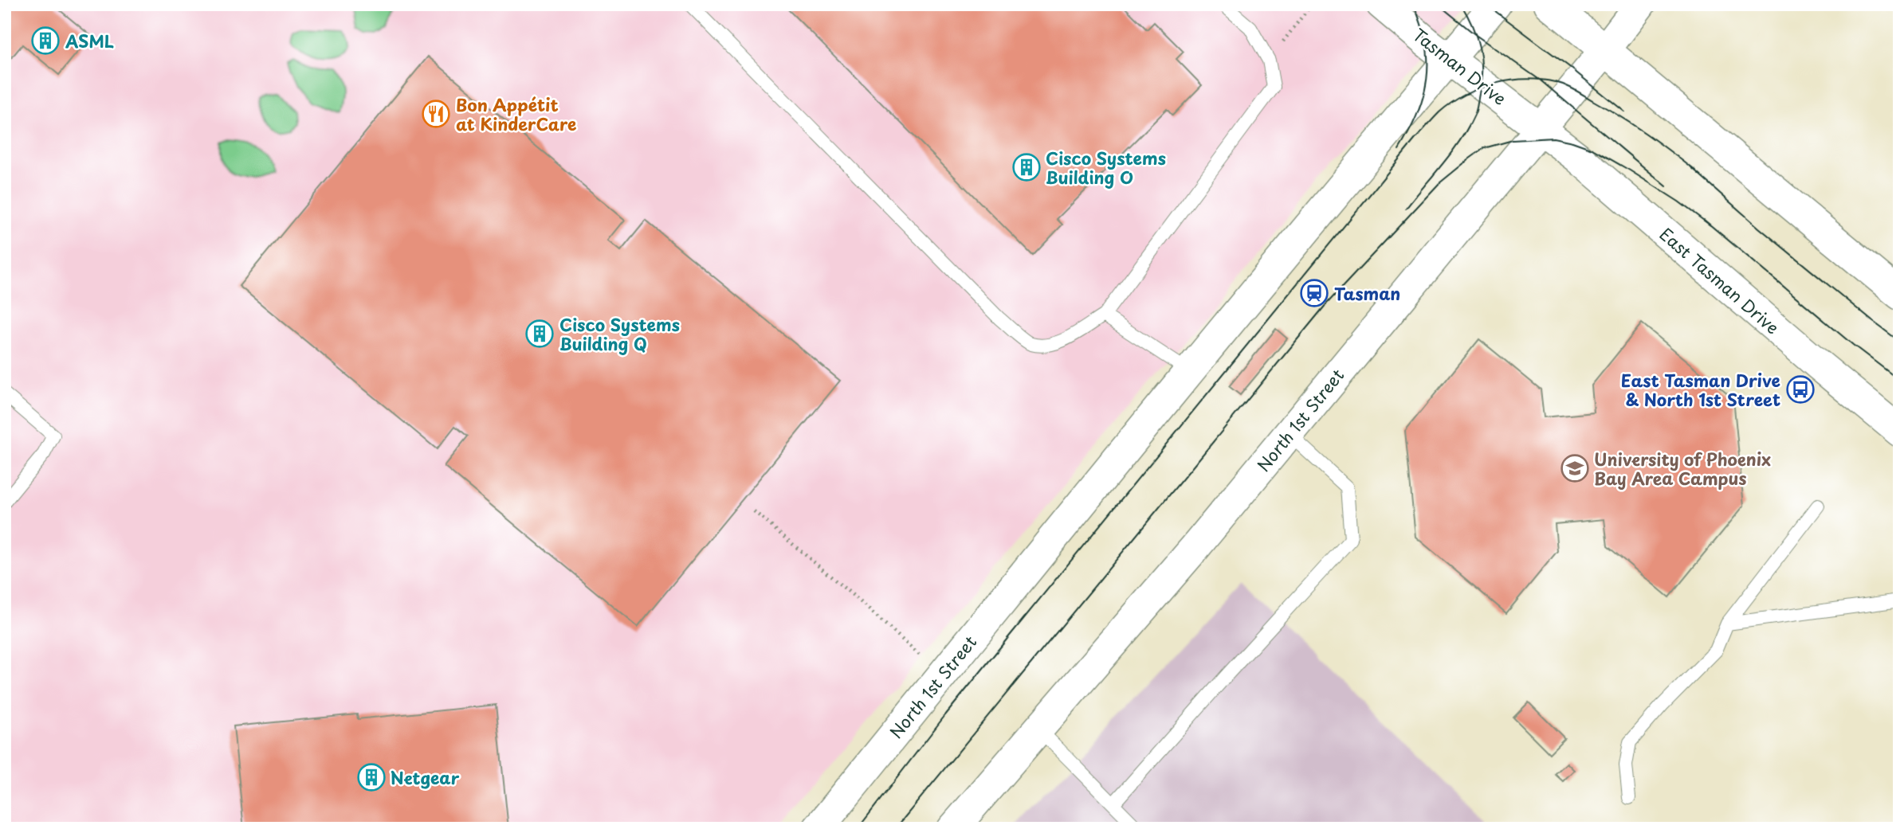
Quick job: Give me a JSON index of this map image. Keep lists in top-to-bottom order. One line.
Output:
{"streets":{"main road":["Tasman Drive","East Tasman Drive","North 1st Street"]},"crossings":[["Tasman Drive","East Tasman Drive"],["Tasman Drive","North 1st Street"],["East Tasman Drive","North 1st Street"]],"places":{"building":["ASML","Cisco Systems Building O","Cisco Systems Building Q","Netgear"],"restaurant":["Bon Appétit at KinderCare"],"station":["Tasman"],"bus stop":["East Tasman Drive & North 1st Street"],"school or university":["University of Phoenix Bay Area Campus"]}}
